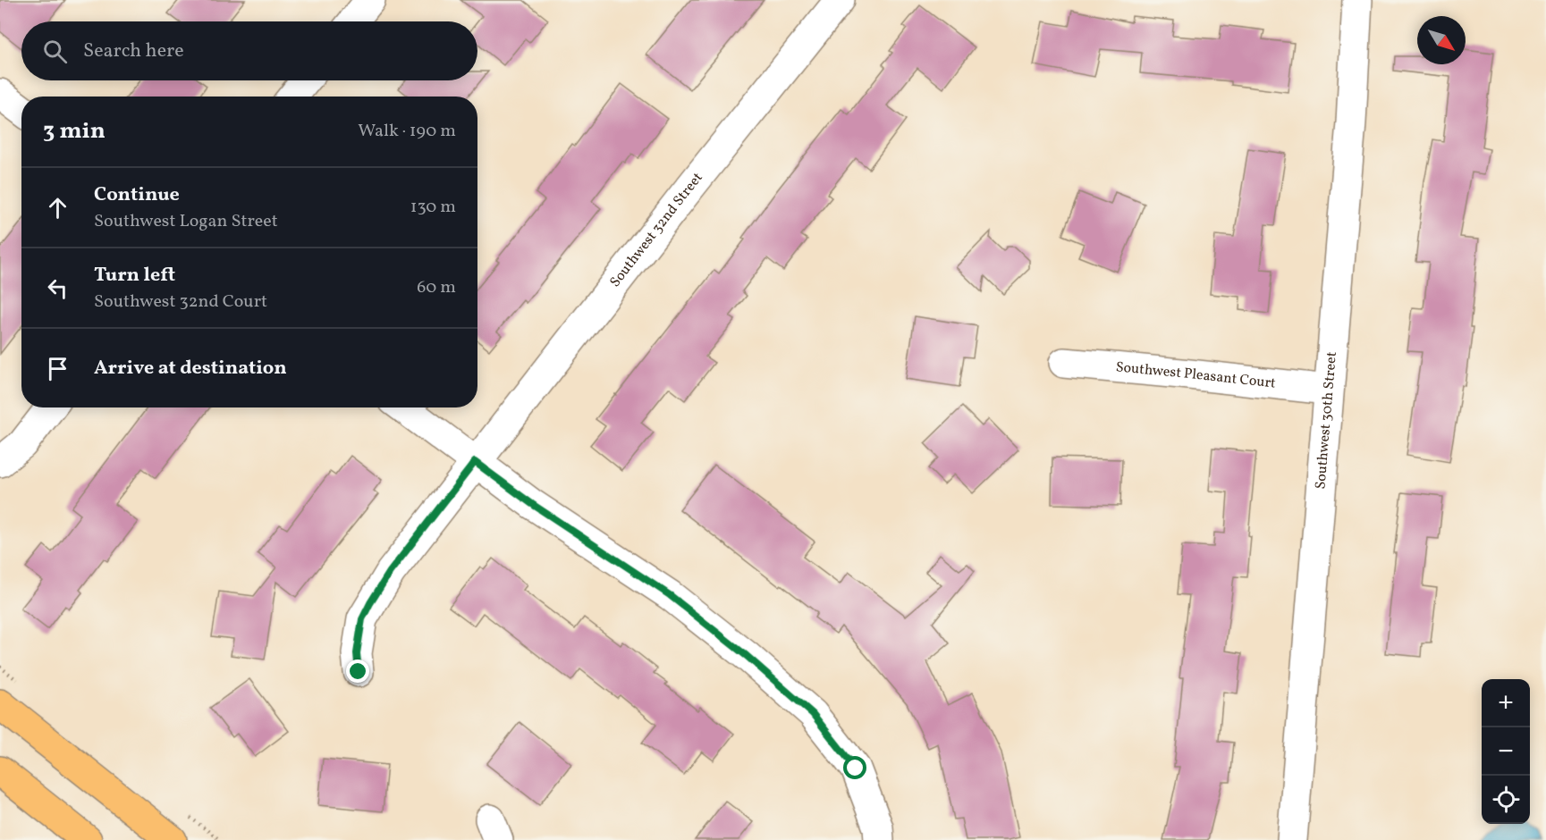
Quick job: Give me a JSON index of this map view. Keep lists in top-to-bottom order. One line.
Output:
{"streets":{"street":["Southwest 32nd Street","Southwest Pleasant Court","Southwest 30th Street"]},"crossings":[["Southwest Pleasant Court","Southwest 30th Street"]],"north":"bottom right","page":{"search":"Search here","heading":["3 min","Walk · 190 m"],"list":[["Continue","Southwest Logan Street","130 m"],["Turn left","Southwest 32nd Court","60 m"],"Arrive at destination"],"map_buttons":["+","−"]}}
